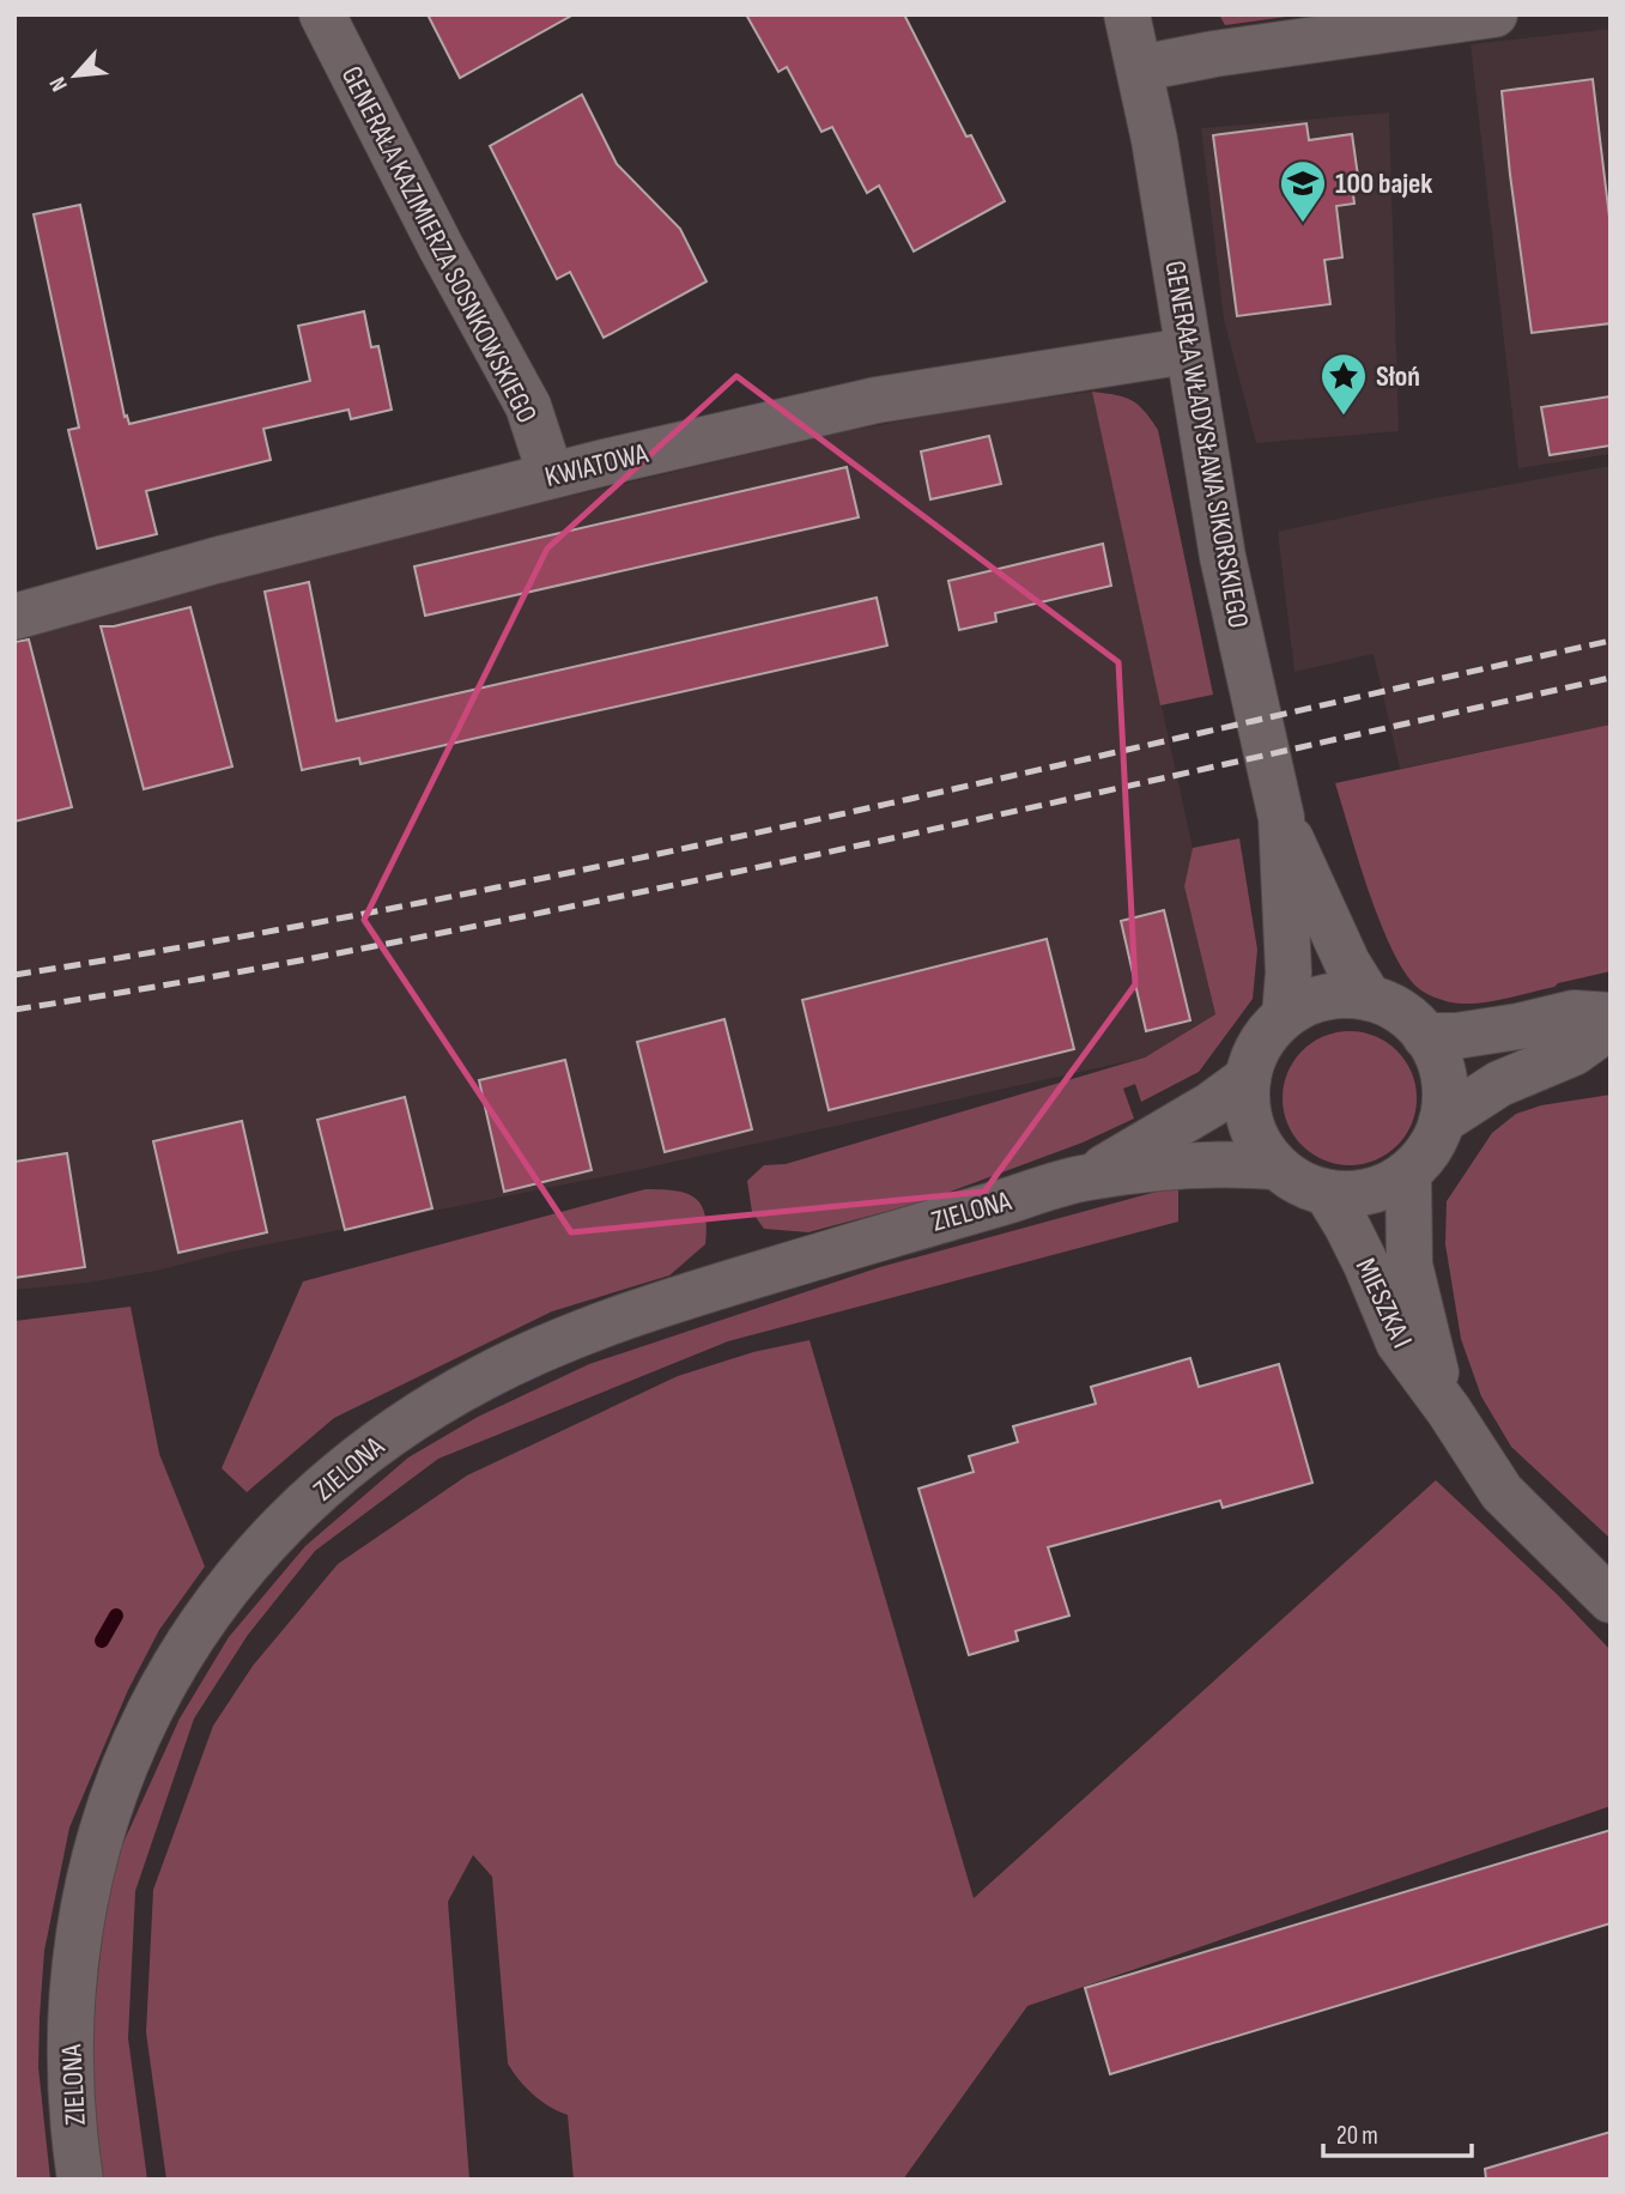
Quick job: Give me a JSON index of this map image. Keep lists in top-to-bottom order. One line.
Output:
{"streets":{"main road":["GENERAŁA KAZIMIERZA SOSNKOWSKIEGO","GENERAŁA WŁADYSŁAWA SIKORSKIEGO","KWIATOWA","ZIELONA","MIESZKA I"]},"crossings":[["GENERAŁA KAZIMIERZA SOSNKOWSKIEGO","KWIATOWA"],["GENERAŁA WŁADYSŁAWA SIKORSKIEGO","KWIATOWA"],["GENERAŁA WŁADYSŁAWA SIKORSKIEGO","ZIELONA"],["GENERAŁA WŁADYSŁAWA SIKORSKIEGO","MIESZKA I"],["ZIELONA","MIESZKA I"]],"places":{"school or university":["100 bajek"],"place":["Słoń"]},"scale_bar":"20 m","north":"bottom left"}
